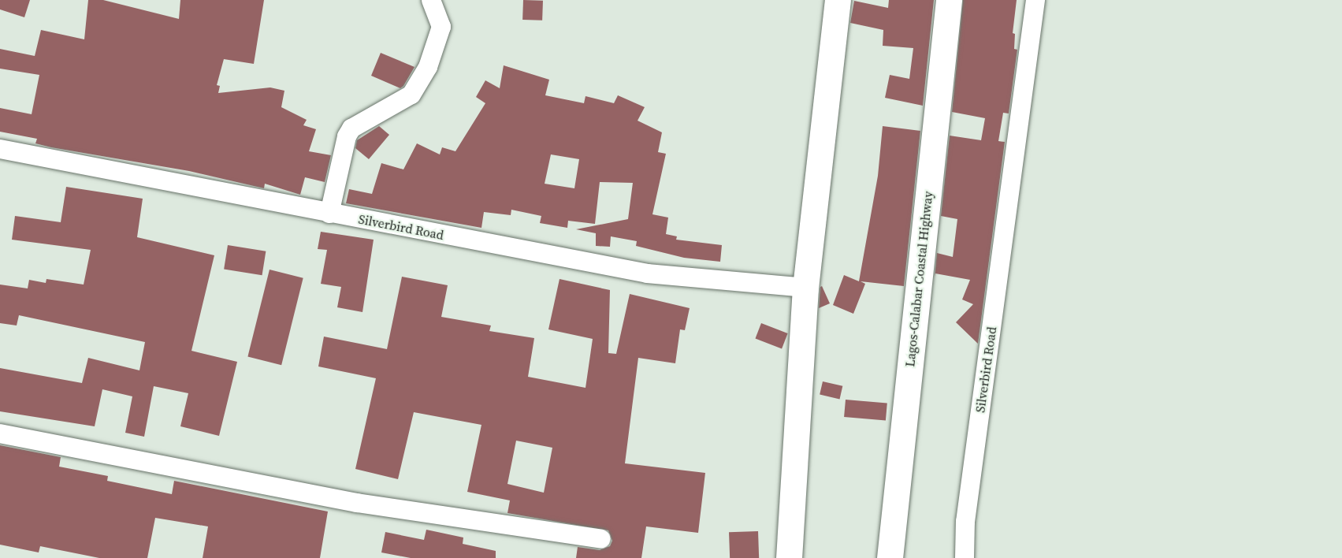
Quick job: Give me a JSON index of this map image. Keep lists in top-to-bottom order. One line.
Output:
{"streets":{"highway":["Lagos-Calabar Coastal Highway"],"street":["Silverbird Road"]}}
